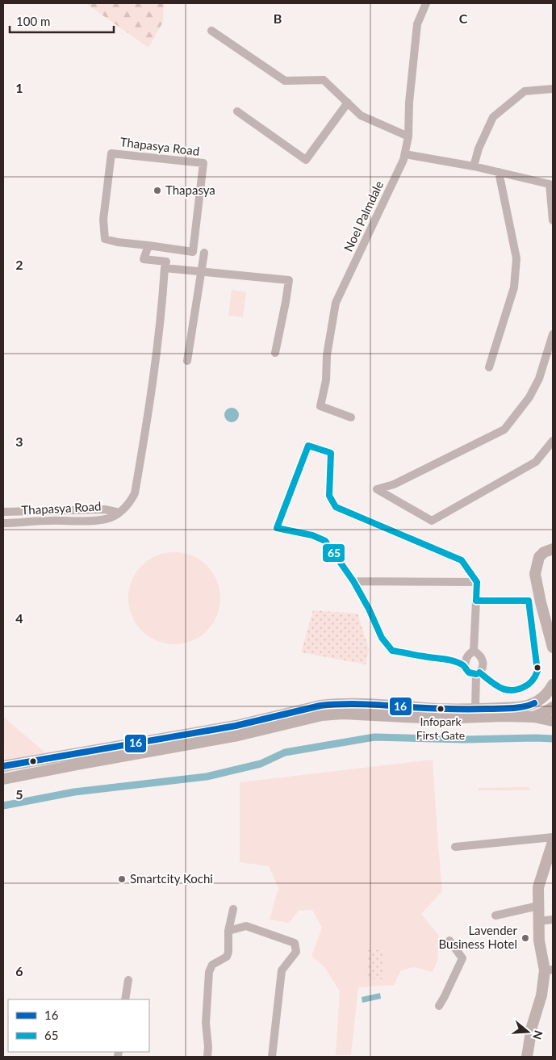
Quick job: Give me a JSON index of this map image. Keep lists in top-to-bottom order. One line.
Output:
{"streets":{"street":["Thapasya Road","Noel Palmdale"]},"places":["Thapasya","Infopark First Gate","Smartcity Kochi","Lavender Business Hotel"],"lines":["transit line 65","transit line 16"],"legend":["16","65"],"scale_bar":"100 m","north":"right","grid":{"columns":["B","C"],"rows":["1","2","3","4","5","6"]}}
